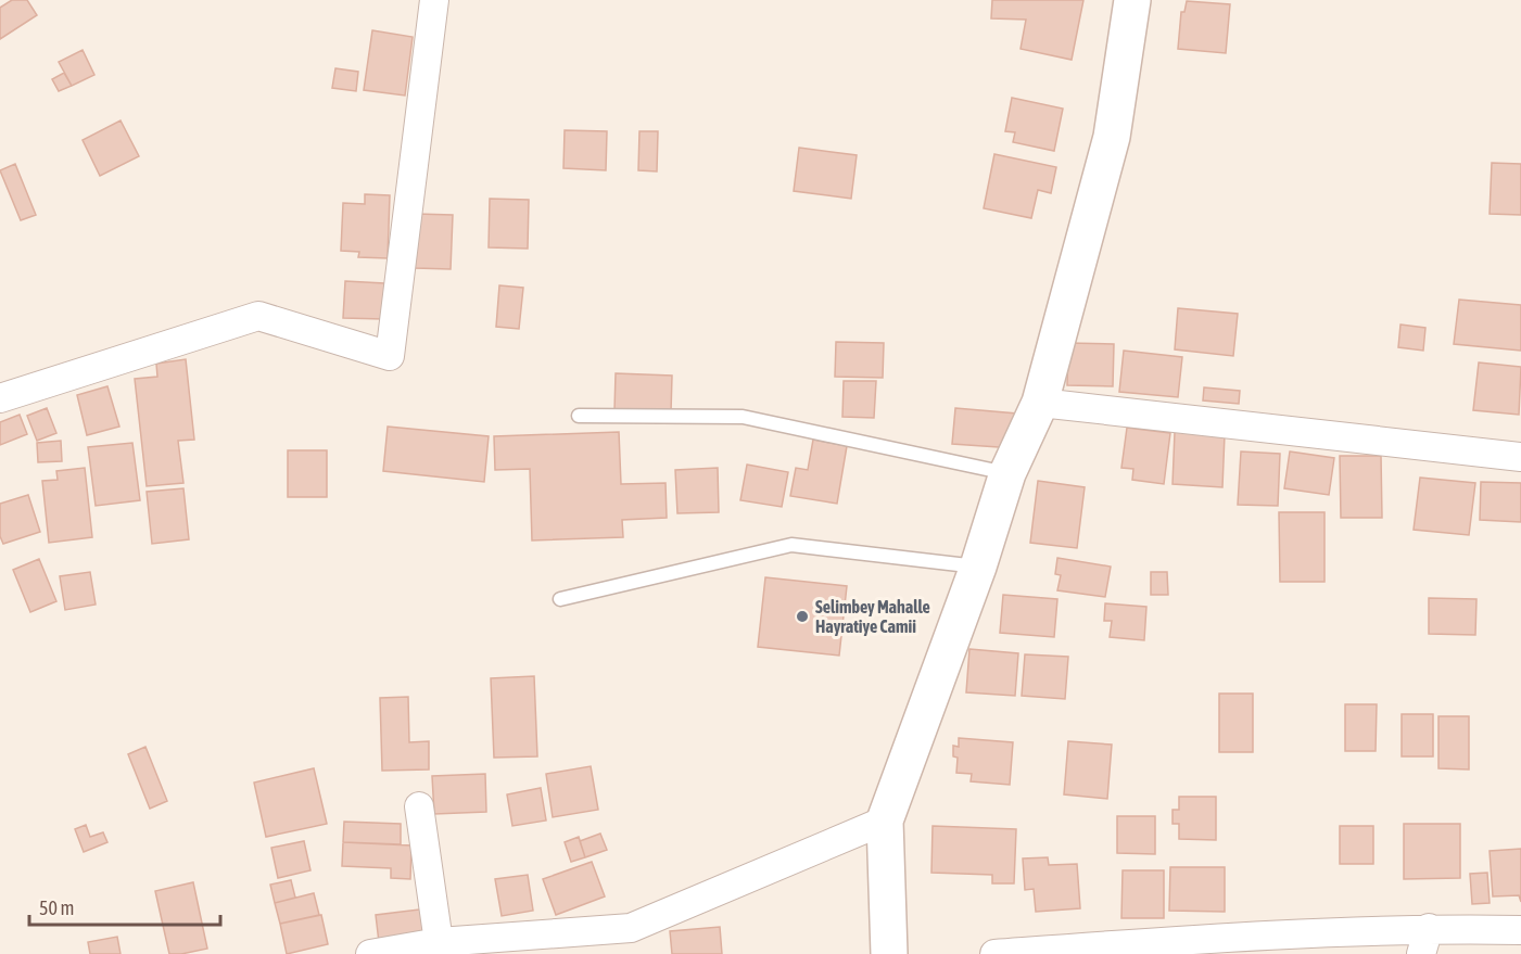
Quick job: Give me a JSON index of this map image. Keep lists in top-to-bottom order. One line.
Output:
{"places":["Selimbey Mahalle Hayratiye Camii"],"scale_bar":"50 m"}
